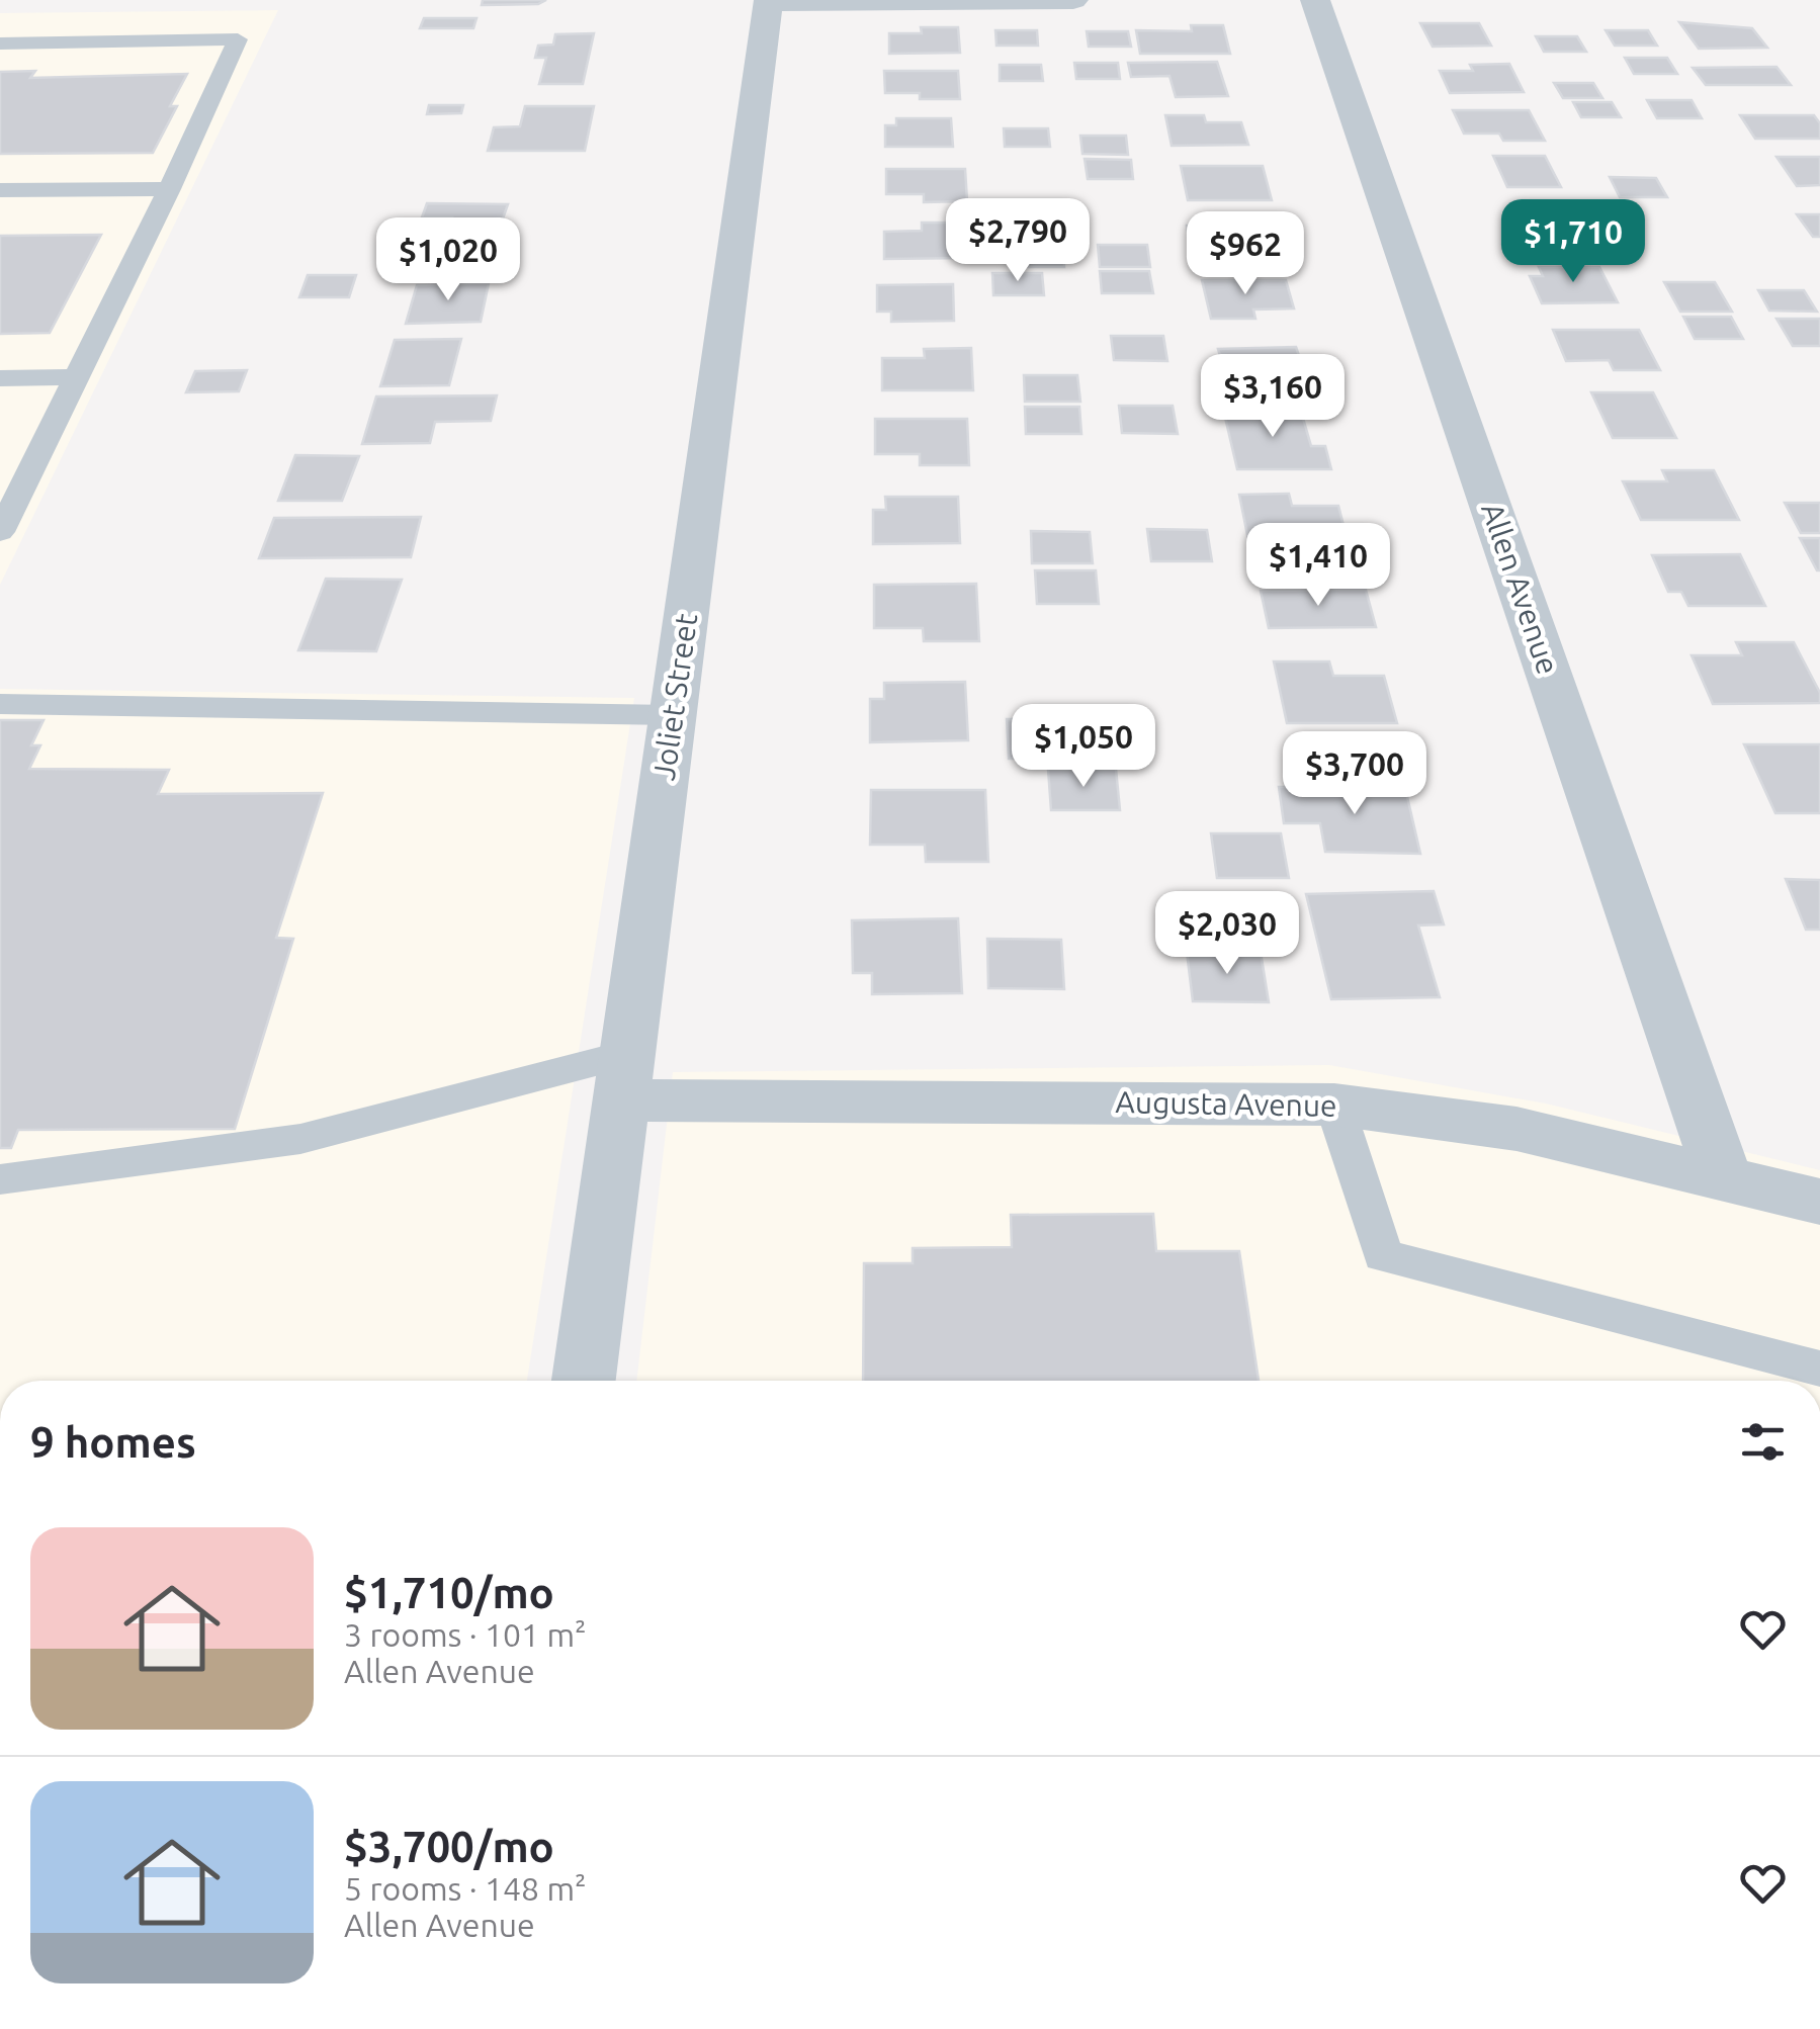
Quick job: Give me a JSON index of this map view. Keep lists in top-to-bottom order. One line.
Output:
{"streets":{"street":["Allen Avenue","Joliet Street","Augusta Avenue"]},"crossings":[["Allen Avenue","Augusta Avenue"],["Joliet Street","Augusta Avenue"]],"page":{"price":["$2,790","$1,710","$962","$1,020","$3,160","$1,410","$1,050","$3,700","$2,030"],"heading":"9 homes","list":[{"name":"$1,710/mo","note":"3 rooms · 101 m² · Allen Avenue"},{"name":"$3,700/mo","note":"5 rooms · 148 m² · Allen Avenue"}]}}
